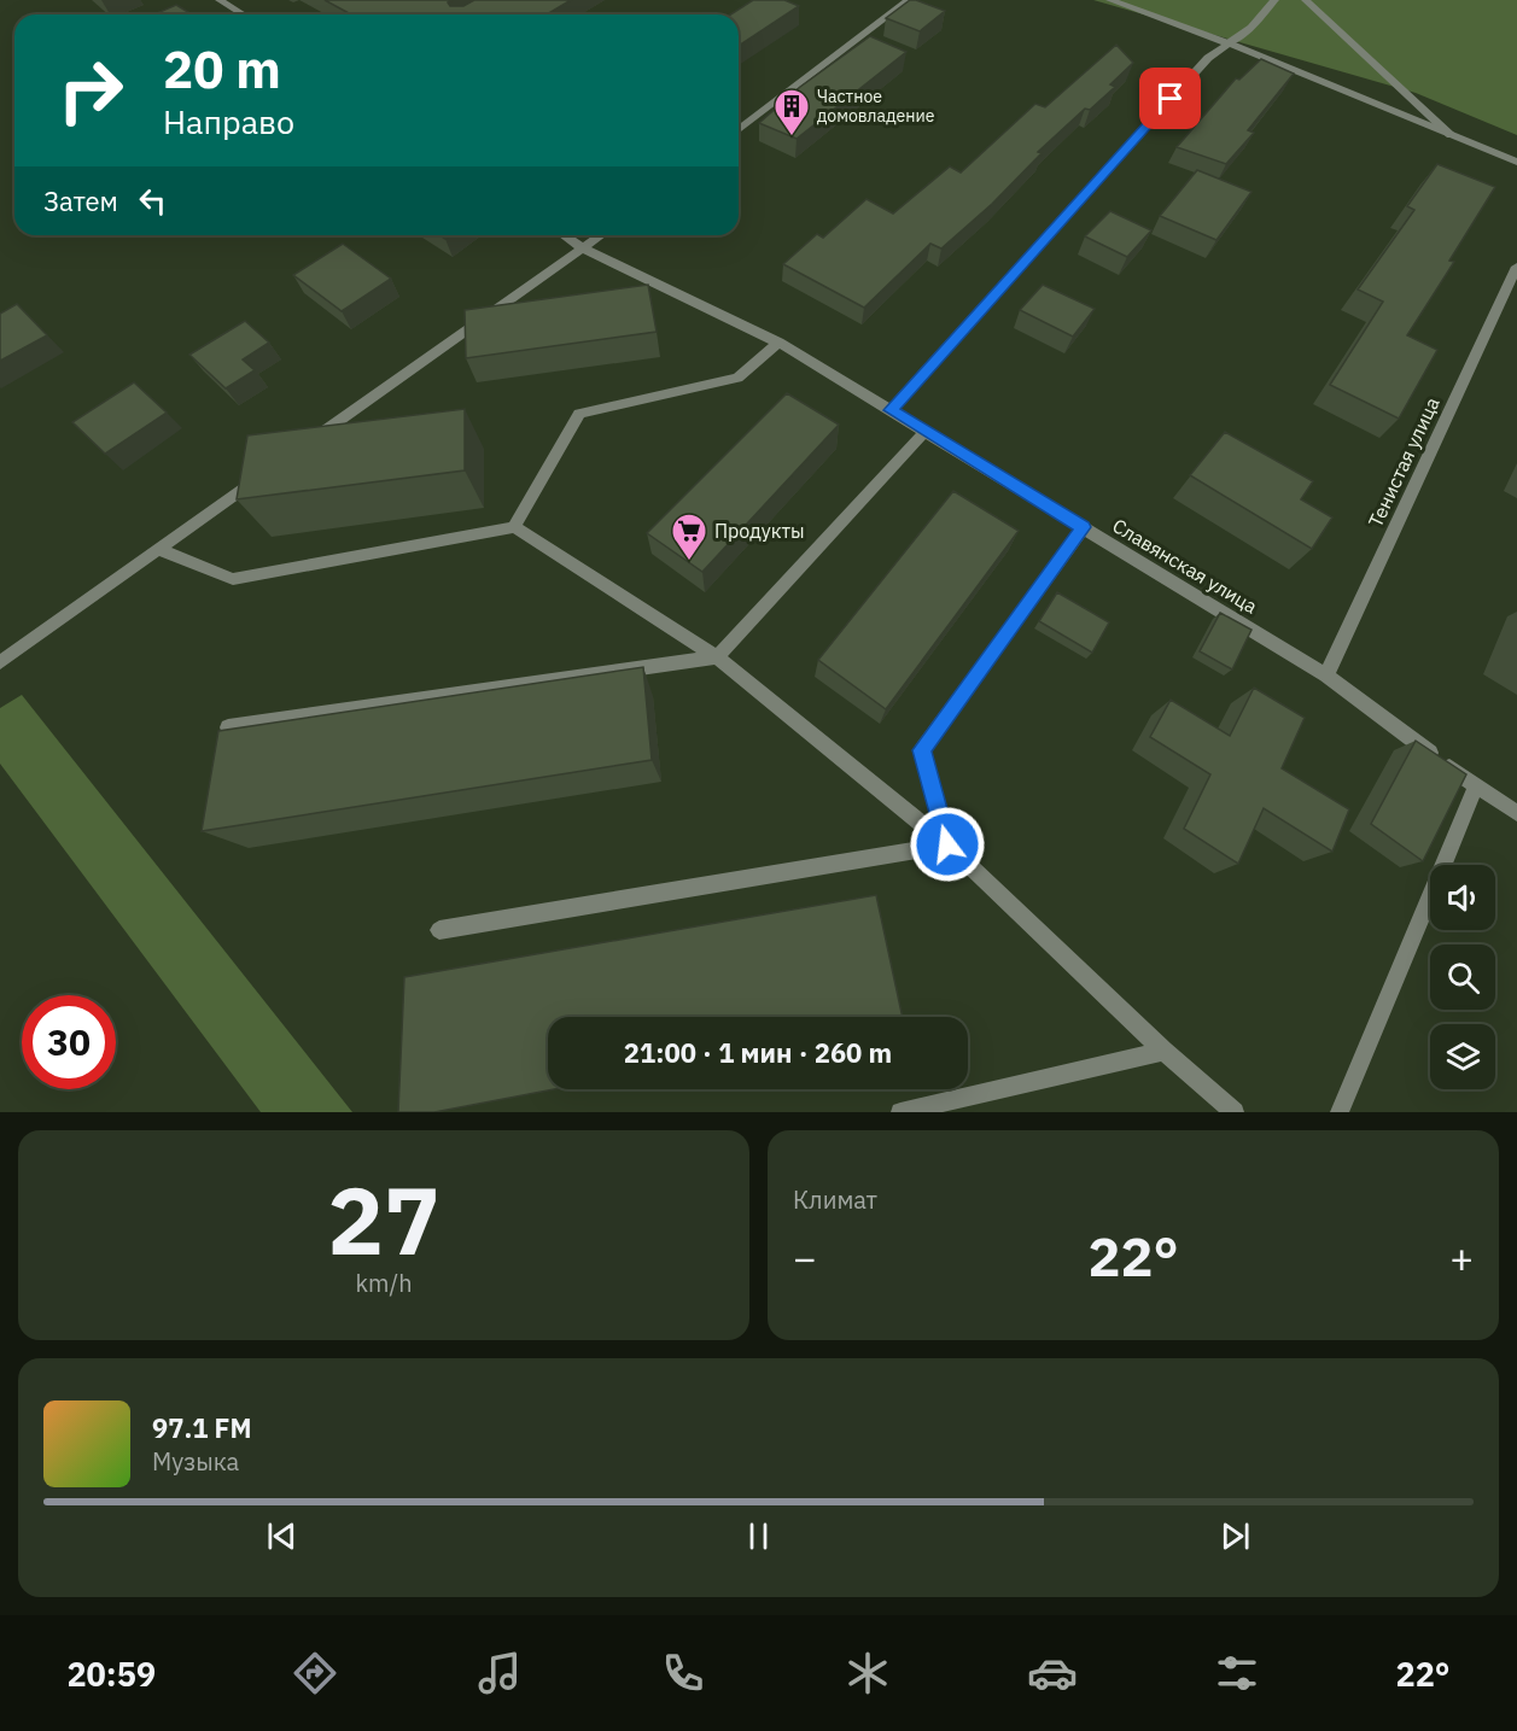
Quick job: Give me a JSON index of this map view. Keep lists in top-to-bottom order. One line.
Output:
{"streets":{"street":["Тенистая улица","Славянская улица"]},"crossings":[["Тенистая улица","Славянская улица"]],"places":{"building":["Частное домовладение"],"supermarket":["Продукты"]},"page":{"turn":["20 m","Направо"],"then":"Затем","limit":"30","trip":"21:00 · 1 мин · 260 m","tile":[["27","km/h"],"Климат"],"heat":["−","22°","+"],"song":["97.1 FM","Музыка"],"tabs":["20:59","22°"]}}
